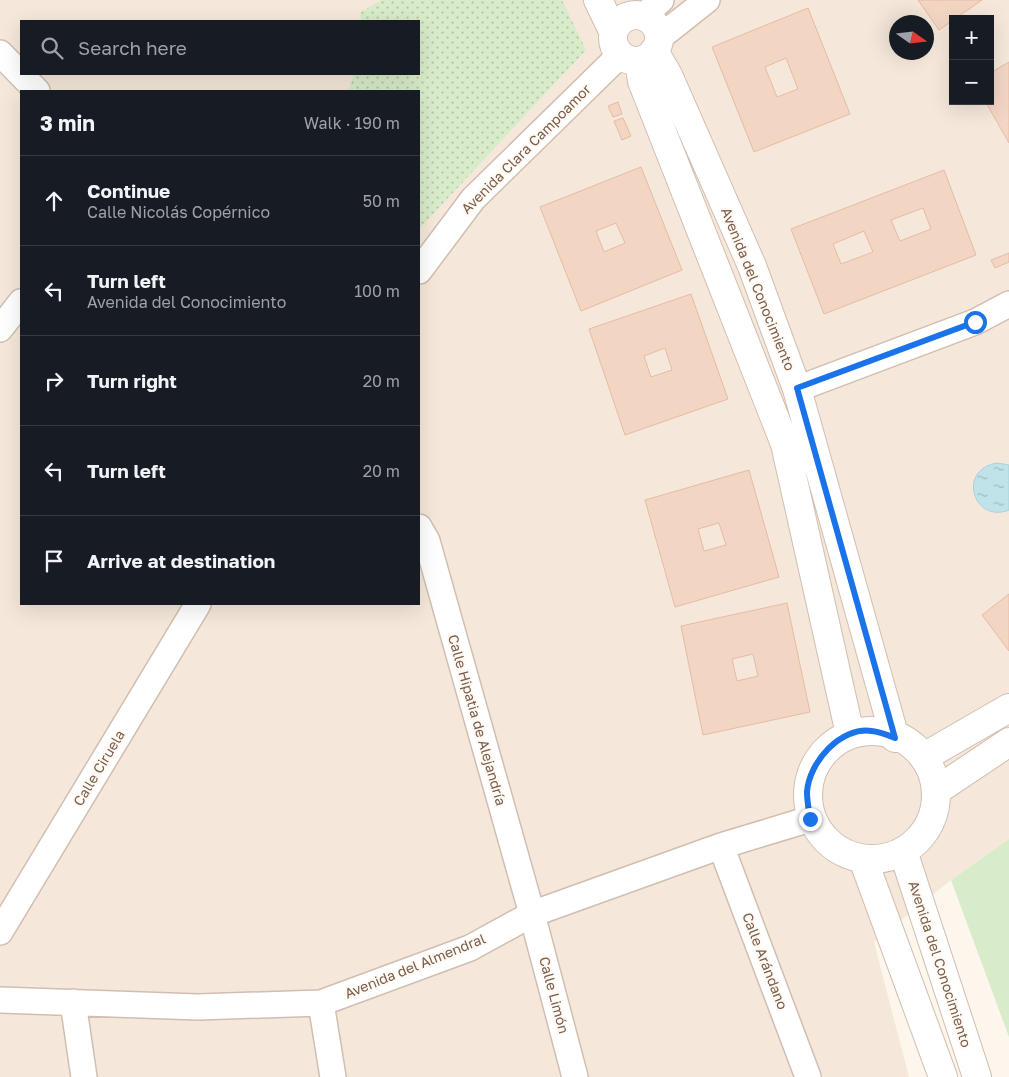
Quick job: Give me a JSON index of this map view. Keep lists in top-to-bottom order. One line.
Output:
{"streets":{"street":["Avenida Clara Campoamor","Avenida del Conocimiento","Calle Hipatia de Alejandría","Calle Ciruela","Calle Arándano","Avenida del Almendral","Calle Limón"]},"crossings":[["Avenida Clara Campoamor","Avenida del Conocimiento"],["Avenida del Conocimiento","Avenida del Almendral"],["Calle Hipatia de Alejandría","Avenida del Almendral"],["Calle Hipatia de Alejandría","Calle Limón"],["Calle Arándano","Avenida del Almendral"],["Avenida del Almendral","Calle Limón"]],"north":"right","page":{"map_buttons":["+","−"],"search":"Search here","heading":["3 min","Walk · 190 m"],"list":[["Continue","Calle Nicolás Copérnico","50 m"],["Turn left","Avenida del Conocimiento","100 m"],["Turn right","20 m"],["Turn left","20 m"],"Arrive at destination"]}}
